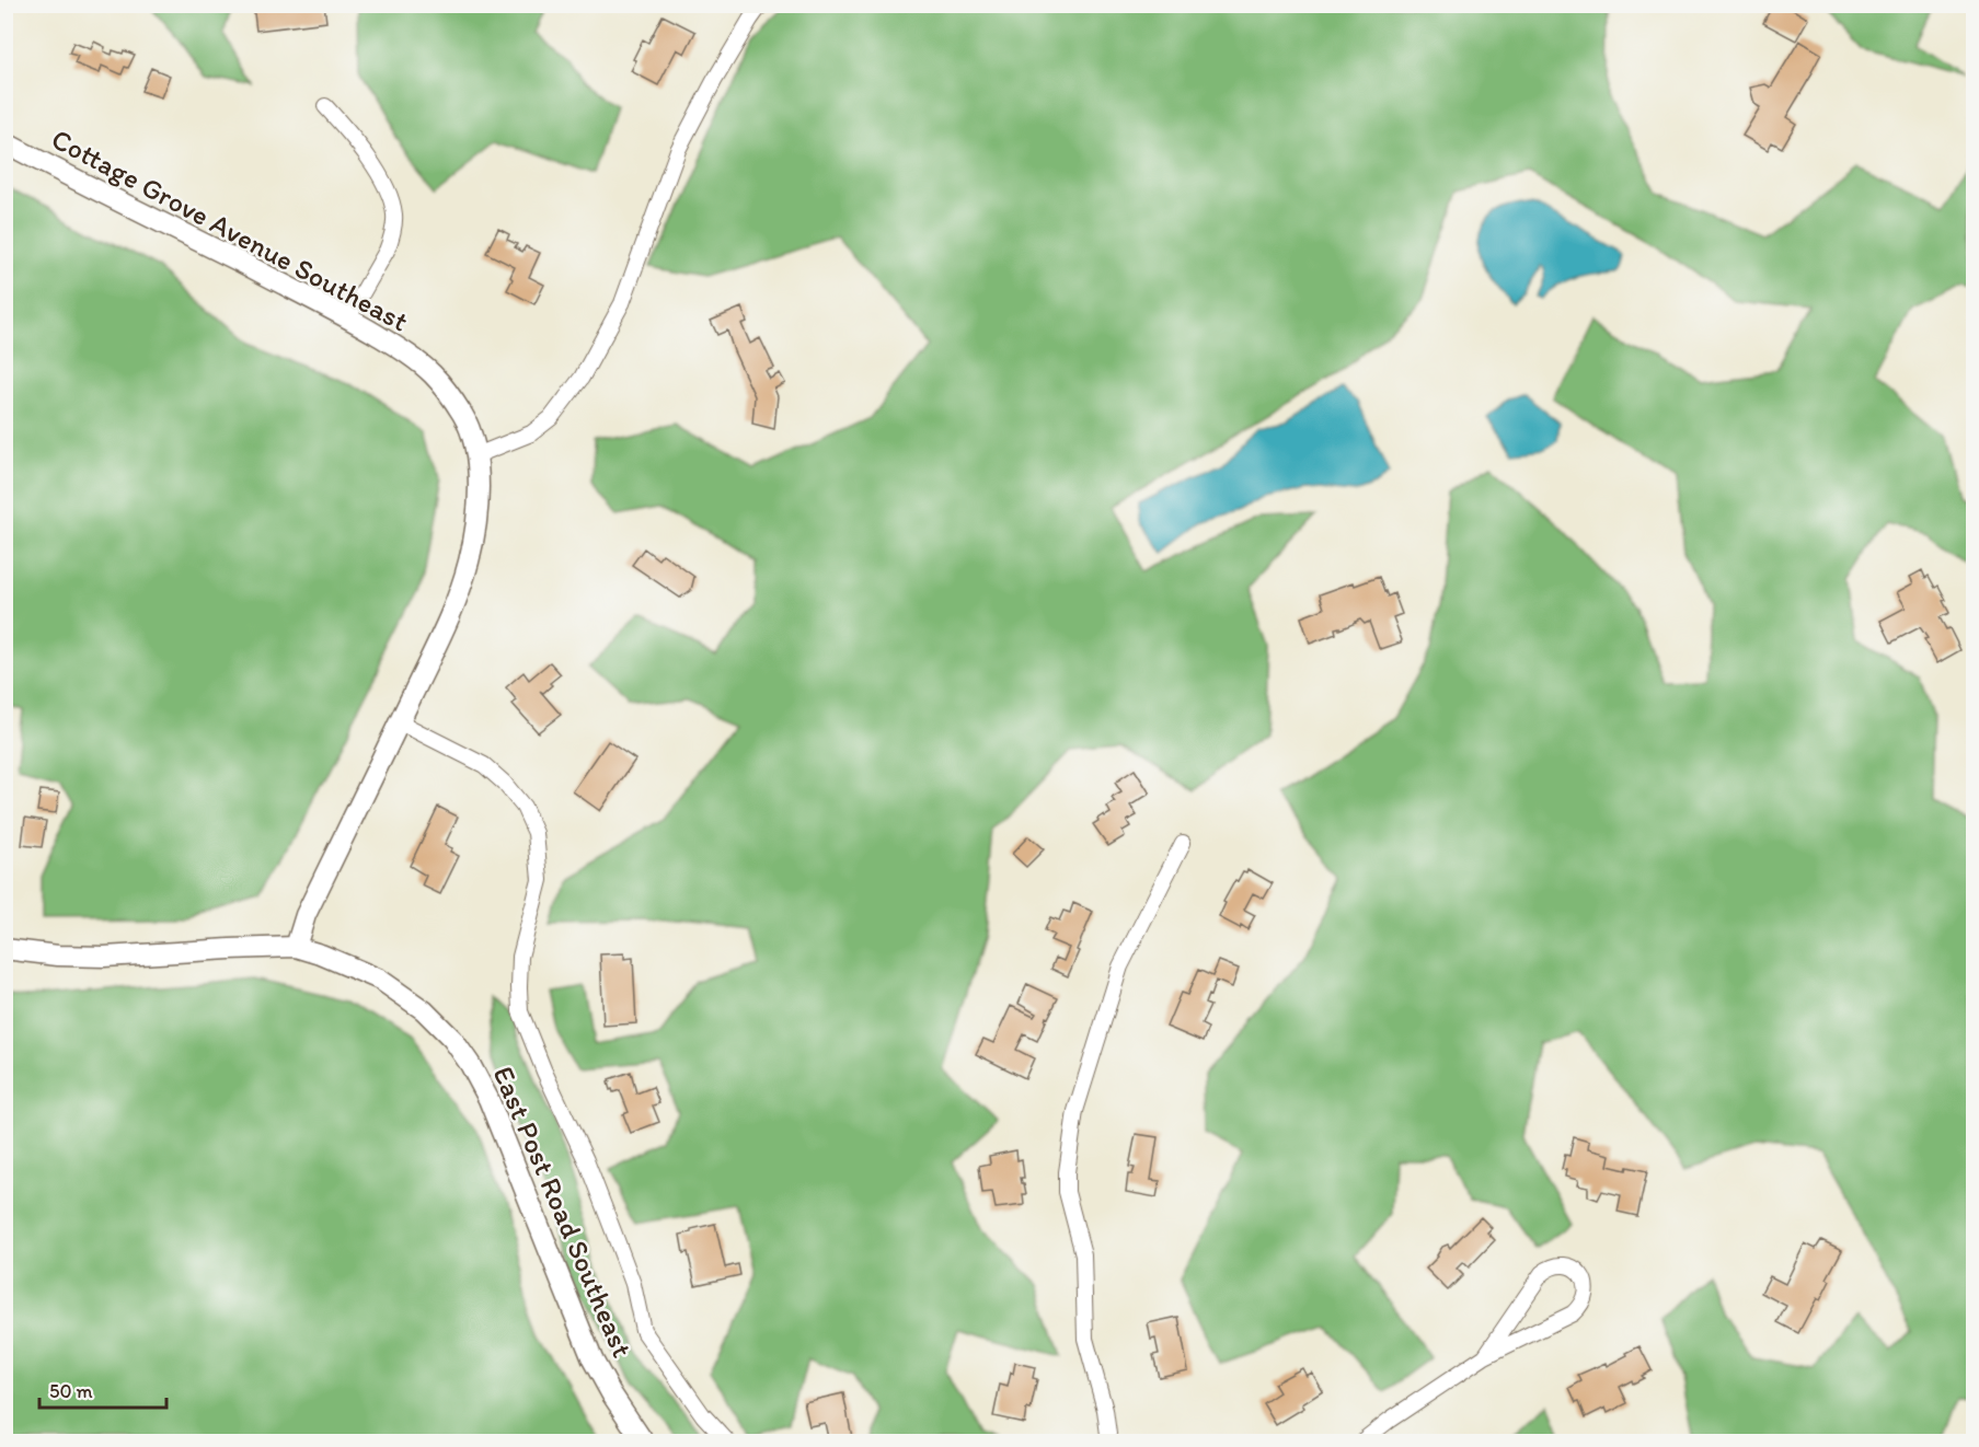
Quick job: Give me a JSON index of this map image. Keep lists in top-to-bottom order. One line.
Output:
{"streets":{"main road":["Cottage Grove Avenue Southeast","East Post Road Southeast"]},"crossings":[["Cottage Grove Avenue Southeast","East Post Road Southeast"]],"scale_bar":"50 m"}
